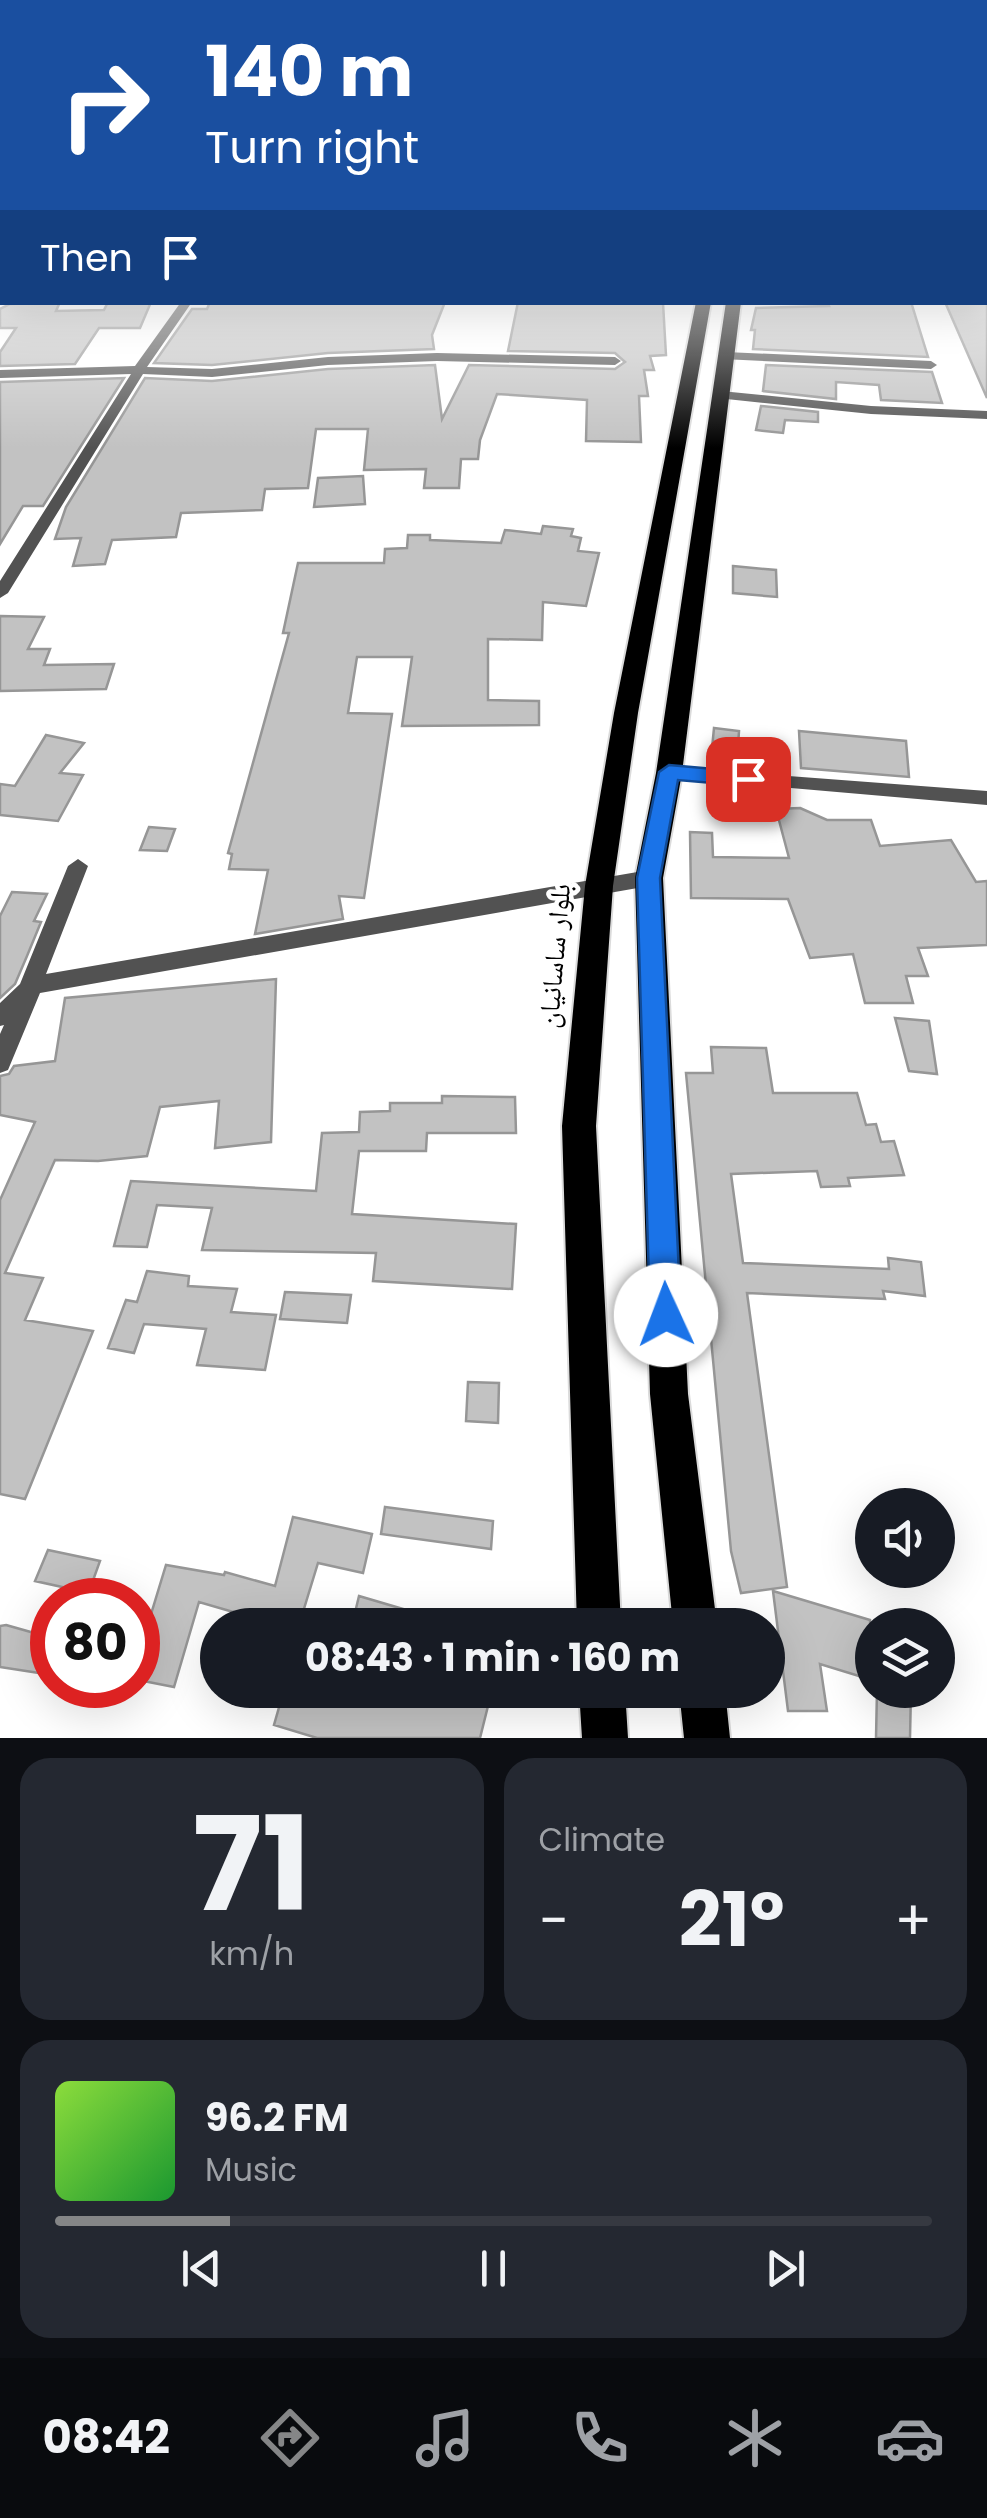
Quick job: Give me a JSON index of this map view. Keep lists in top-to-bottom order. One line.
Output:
{"streets":{"highway":["بلوار ساسانیان"]},"page":{"turn":["140 m","Turn right"],"then":"Then","limit":"80","trip":"08:43 · 1 min · 160 m","tile":[["71","km/h"],"Climate"],"heat":["−","21°","+"],"song":["96.2 FM","Music"],"tabs":"08:42"}}
